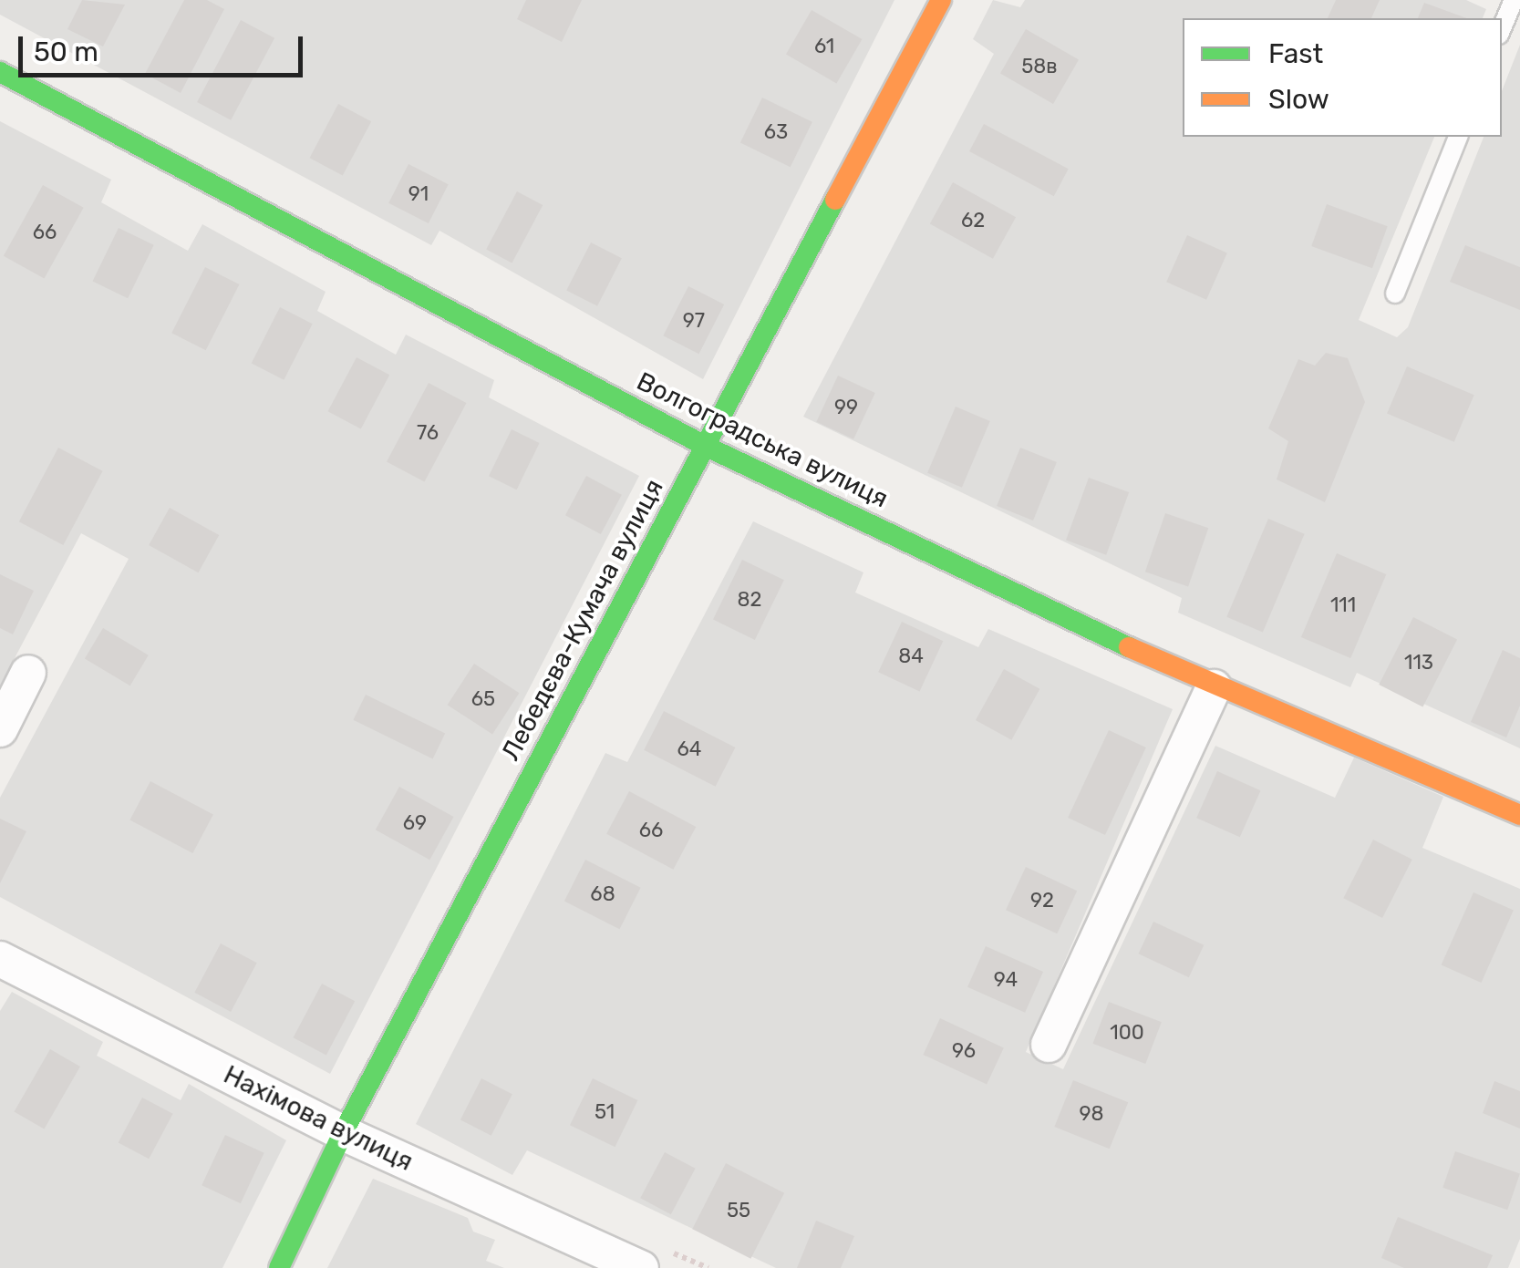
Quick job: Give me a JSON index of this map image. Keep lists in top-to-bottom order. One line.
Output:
{"streets":{"street":["Волгоградська вулиця","Лебедєва-Кумача вулиця","Нахімова вулиця"]},"crossings":[["Волгоградська вулиця","Лебедєва-Кумача вулиця"],["Лебедєва-Кумача вулиця","Нахімова вулиця"]],"house_numbers":["61","58в","63","91","62","66","97","99","76","82","111","84","113","65","64","69","66","68","92","94","100","96","51","98","55"],"legend":["Fast","Slow"],"scale_bar":"50 m"}
